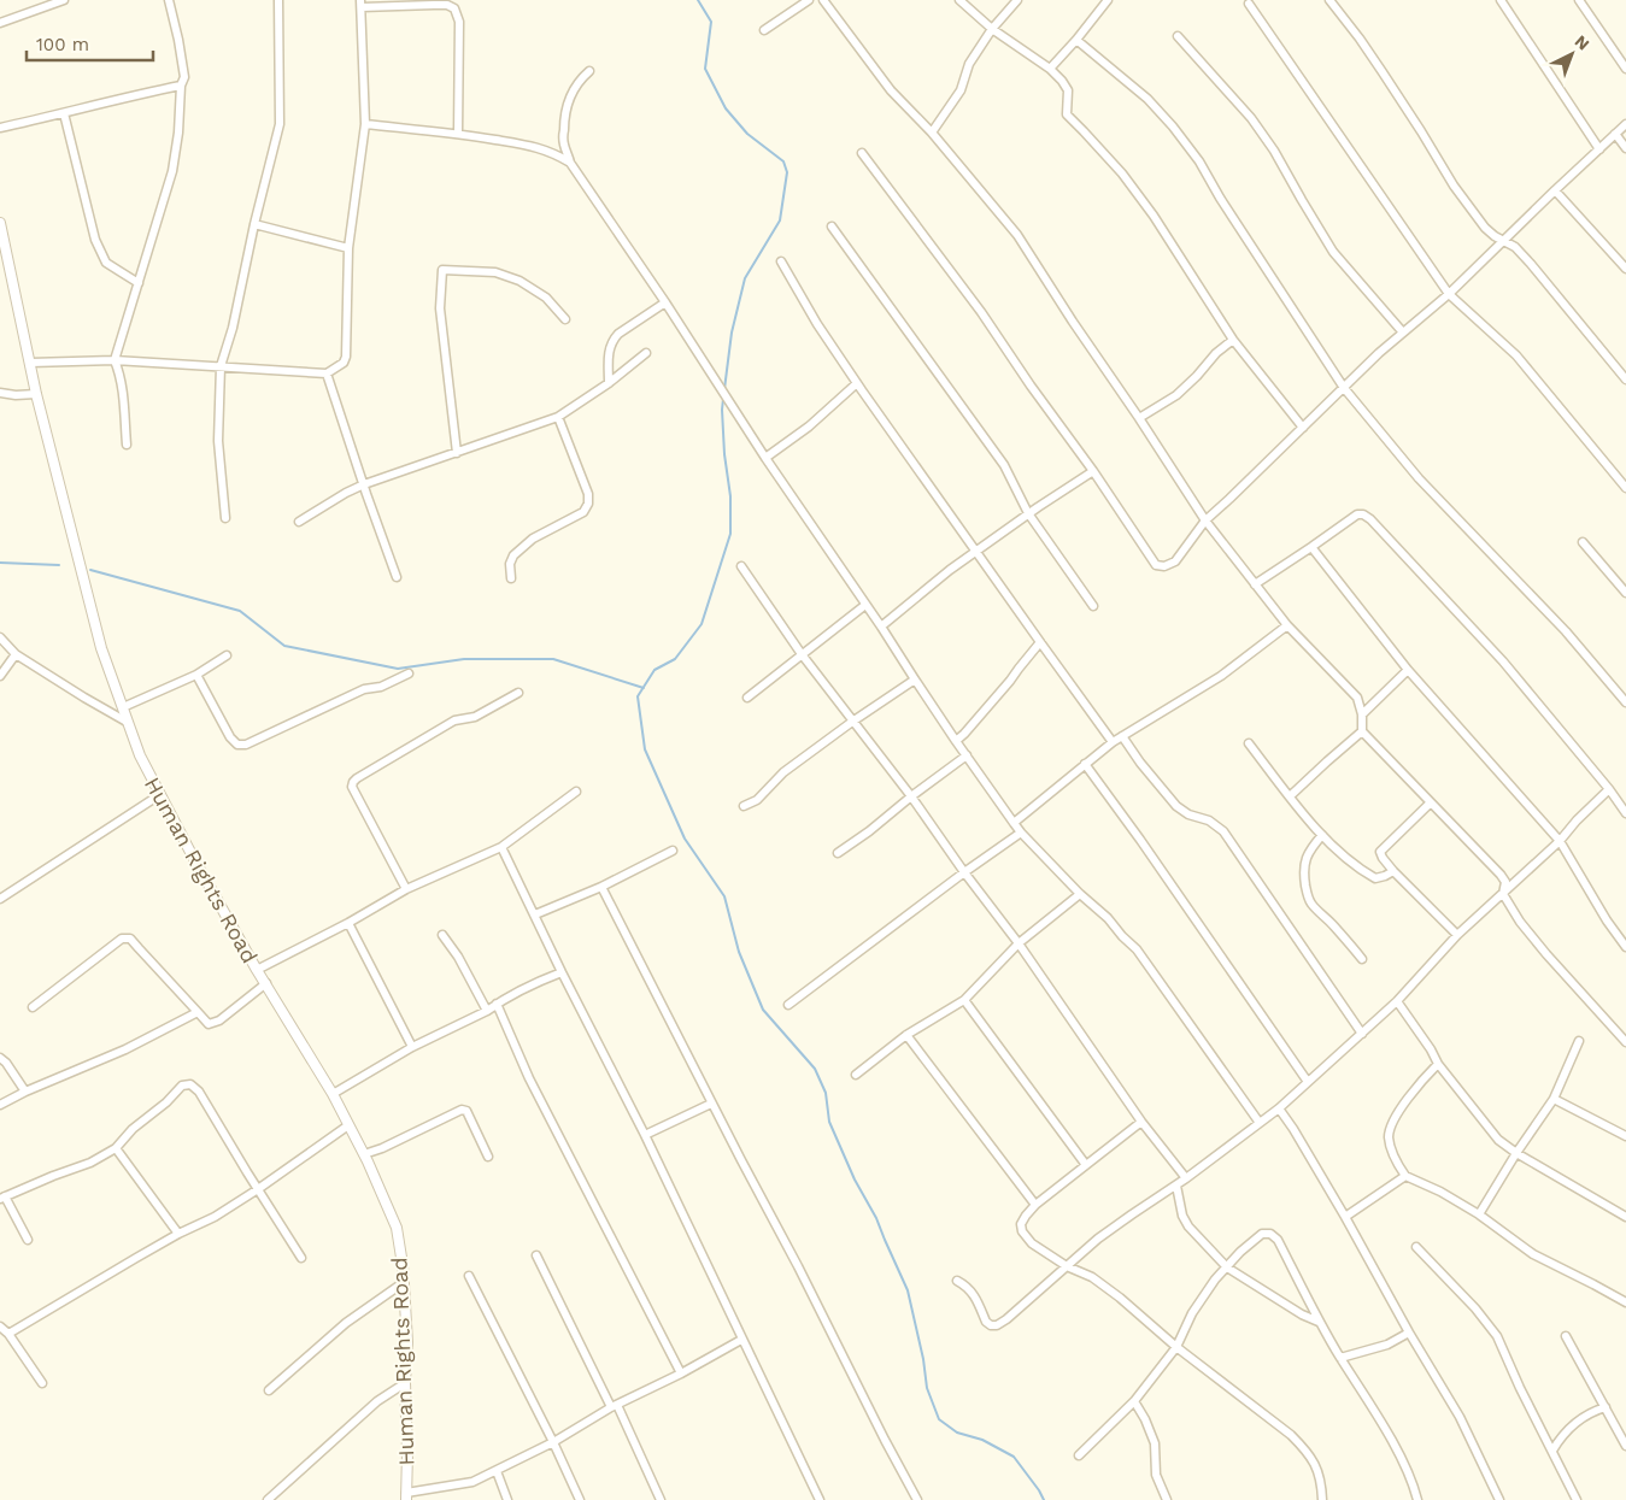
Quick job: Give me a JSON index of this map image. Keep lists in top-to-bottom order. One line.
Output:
{"streets":{"street":["Human Rights Road"]},"scale_bar":"100 m","north":"top right"}
